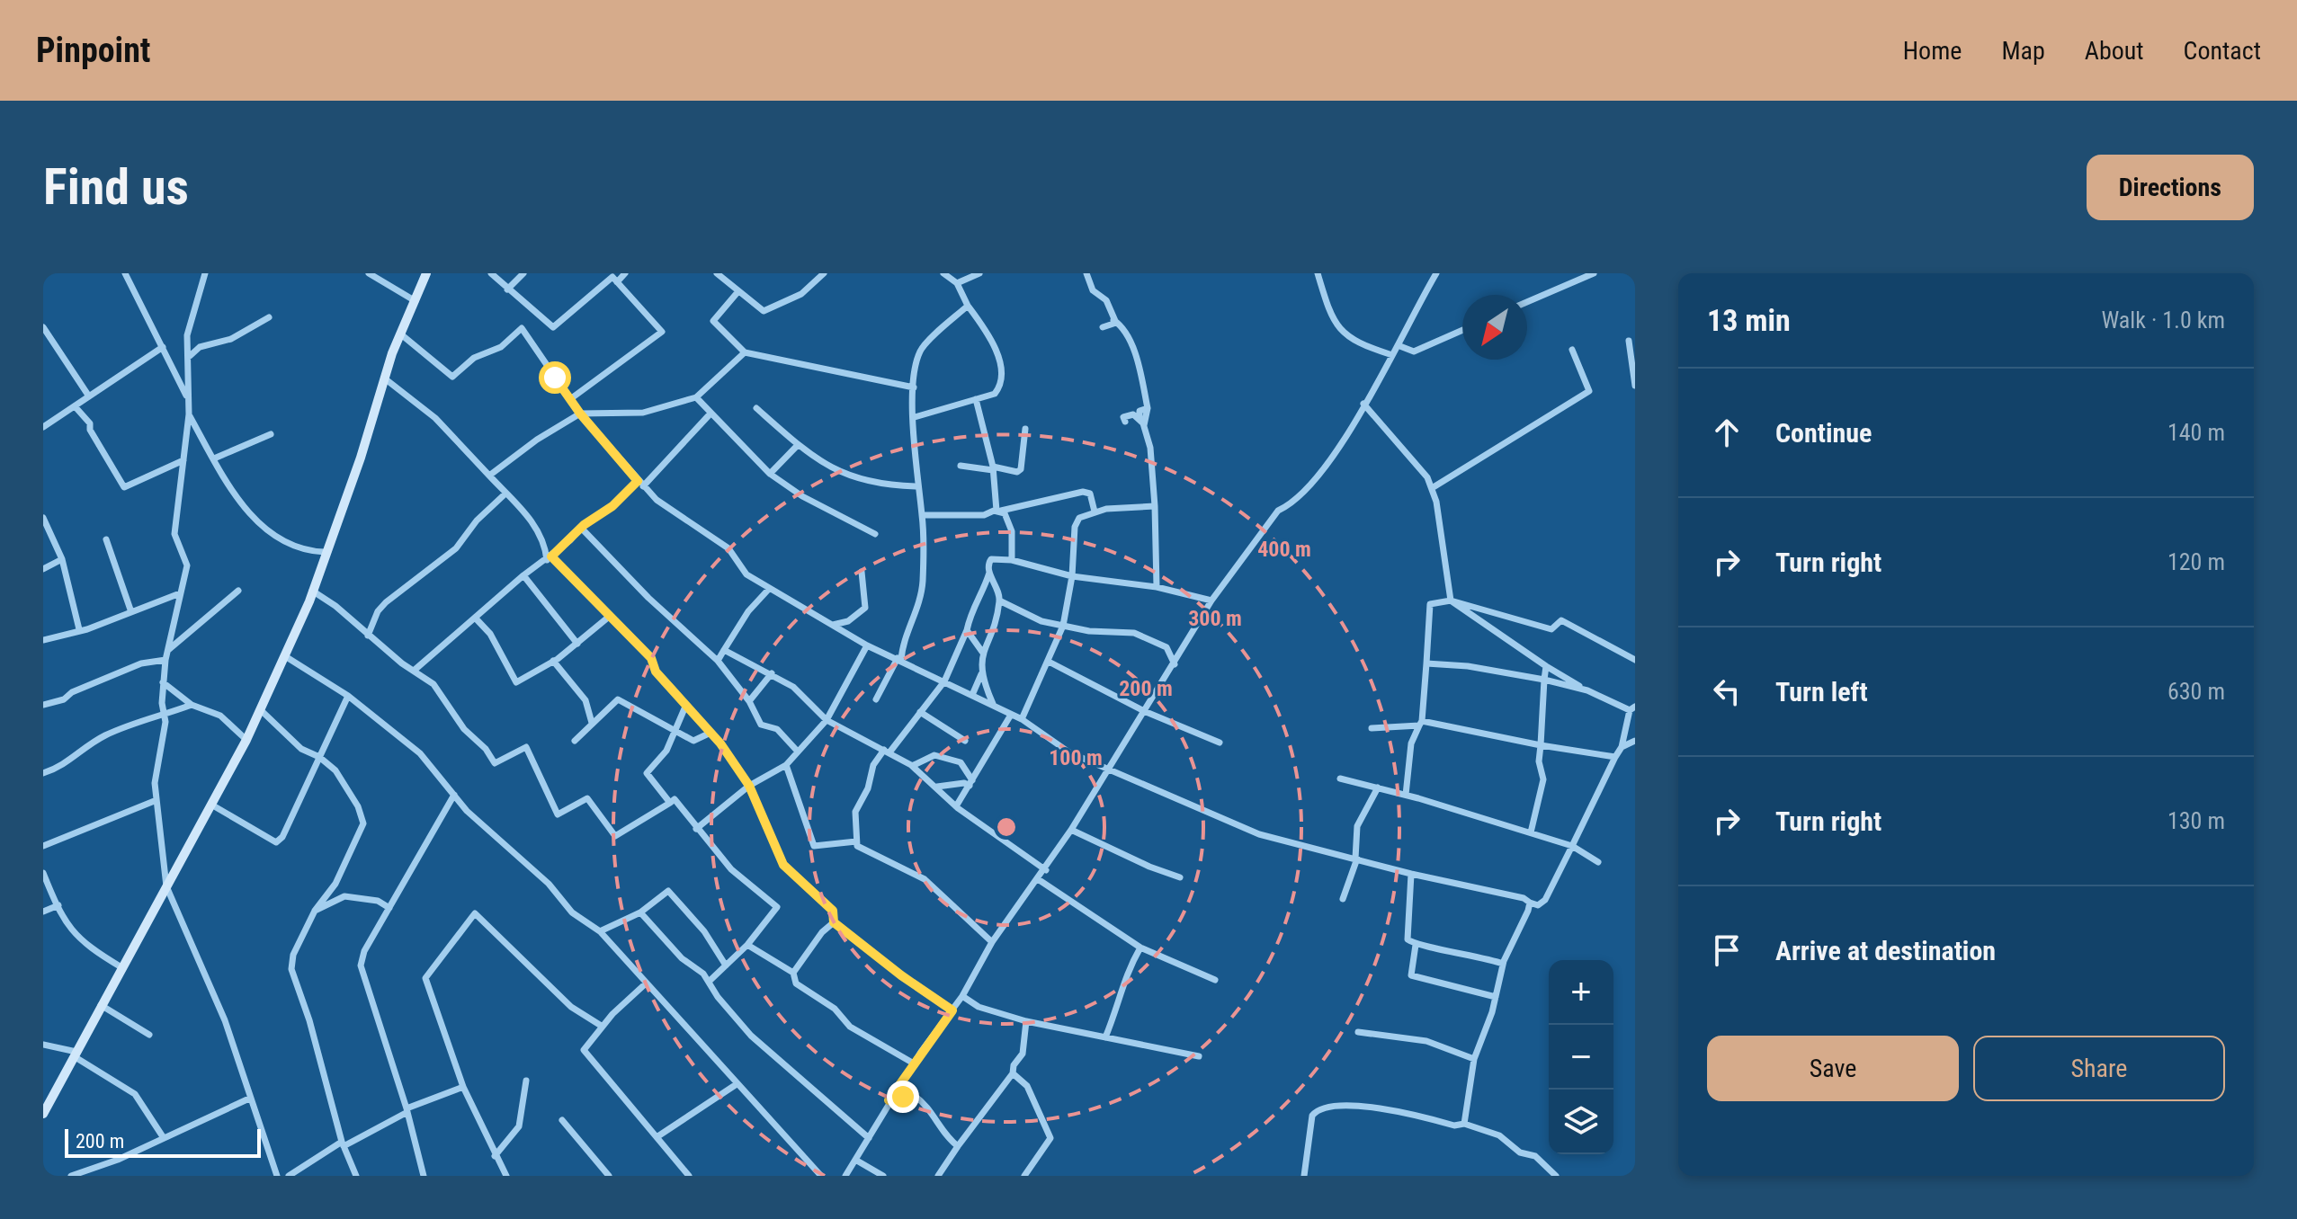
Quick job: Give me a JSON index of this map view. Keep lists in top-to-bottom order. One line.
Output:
{"scale_bar":"200 m","north":"bottom left","page":{"header":"Pinpoint","nav":["Home","Map","About","Contact"],"buttons":["Directions",["Save","Share"]],"title":"Find us","heading":["13 min","Walk · 1.0 km"],"list":[["Continue","140 m"],["Turn right","120 m"],["Turn left","630 m"],["Turn right","130 m"],"Arrive at destination"],"map_buttons":["+","−"],"scale":"200 m"},"rings":["400 m","300 m","200 m","100 m"]}
